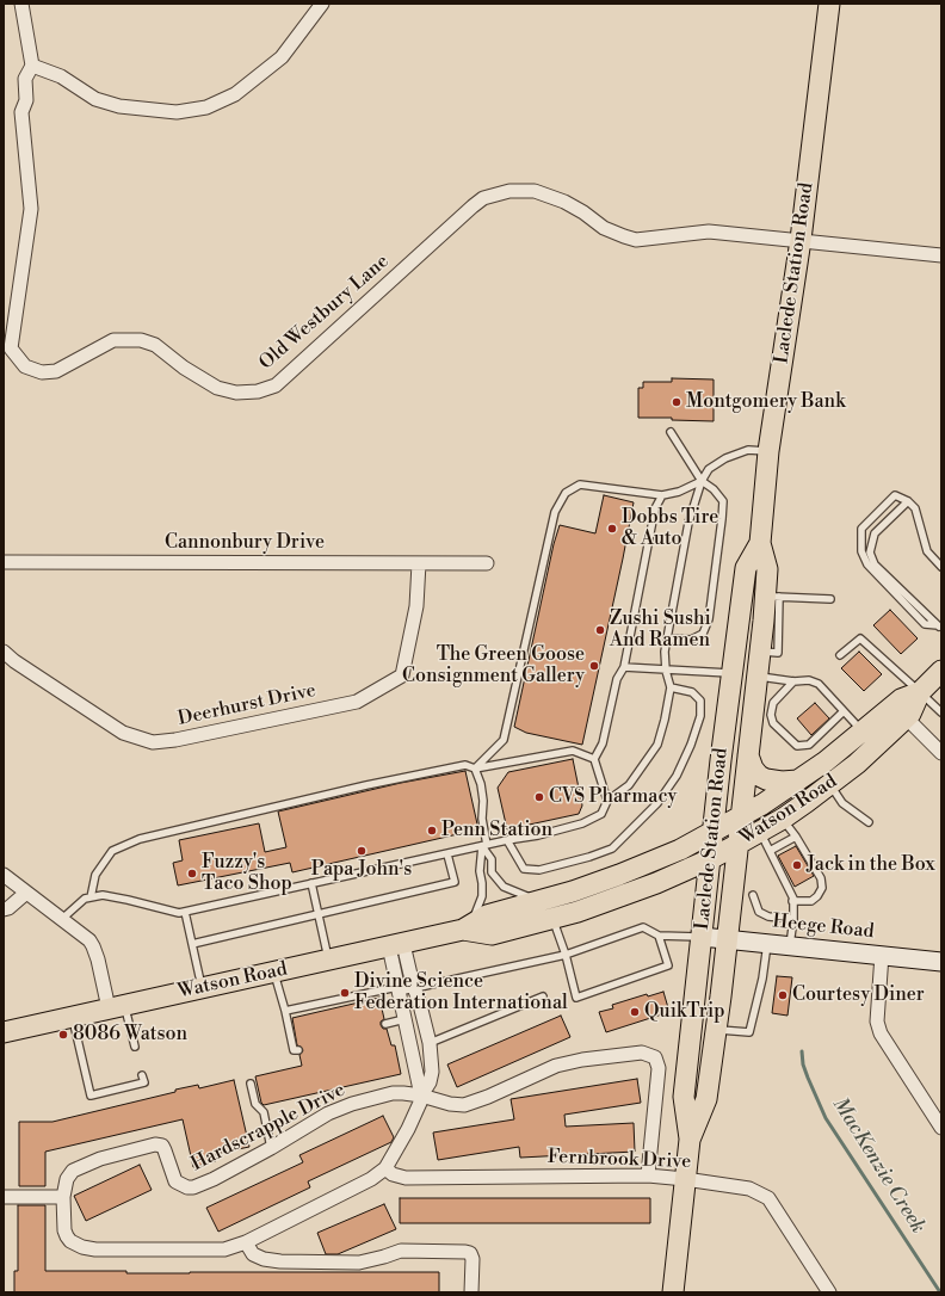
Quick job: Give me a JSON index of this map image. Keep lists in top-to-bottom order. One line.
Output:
{"streets":{"main road":["Laclede Station Road","Watson Road"],"street":["Old Westbury Lane","Cannonbury Drive","Deerhurst Drive","Heege Road","Hardscrapple Drive","Fernbrook Drive"]},"crossings":[["Laclede Station Road","Old Westbury Lane"],["Laclede Station Road","Watson Road"],["Laclede Station Road","Heege Road"],["Laclede Station Road","Fernbrook Drive"],["Cannonbury Drive","Deerhurst Drive"],["Hardscrapple Drive","Fernbrook Drive"]],"water":["MacKenzie Creek"],"places":["Montgomery Bank","Dobbs Tire & Auto","Zushi Sushi And Ramen","The Green Goose Consignment Gallery","CVS Pharmacy","Penn Station","Papa John's","Jack in the Box","Fuzzy's Taco Shop","Divine Science Federation International","Courtesy Diner","QuikTrip","8086 Watson"]}
